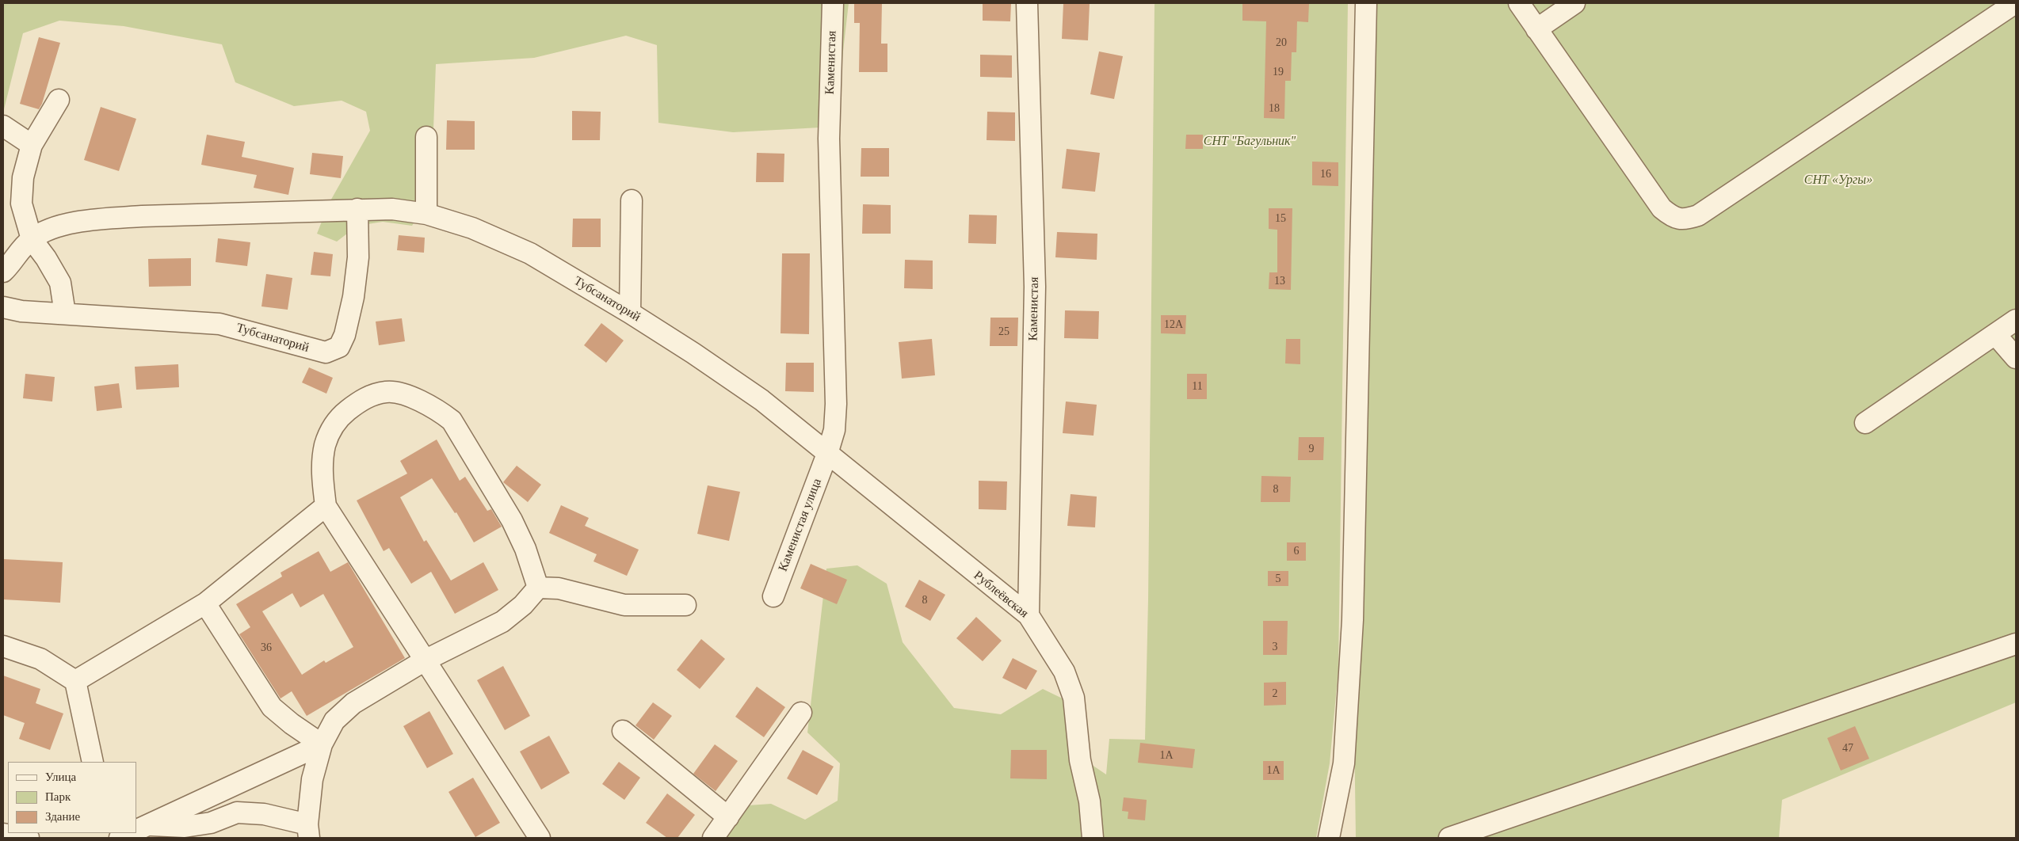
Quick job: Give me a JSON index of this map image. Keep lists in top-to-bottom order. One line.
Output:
{"streets":{"street":["Каменистая","Тубсанаторий","Каменистая улица","Рублеёвская"]},"crossings":[["Каменистая","Тубсанаторий"],["Каменистая","Каменистая улица"],["Каменистая","Рублеёвская"],["Тубсанаторий","Каменистая улица"],["Тубсанаторий","Рублеёвская"],["Каменистая улица","Рублеёвская"]],"parks":["СНТ \"Багульник\"","СНТ «Ургы»"],"house_numbers":["20","19","18","16","15","13","12А","25","11","9","8","6","5","8","3","36","2","47","1А","1А"],"legend":["Улица","Парк","Здание"]}
